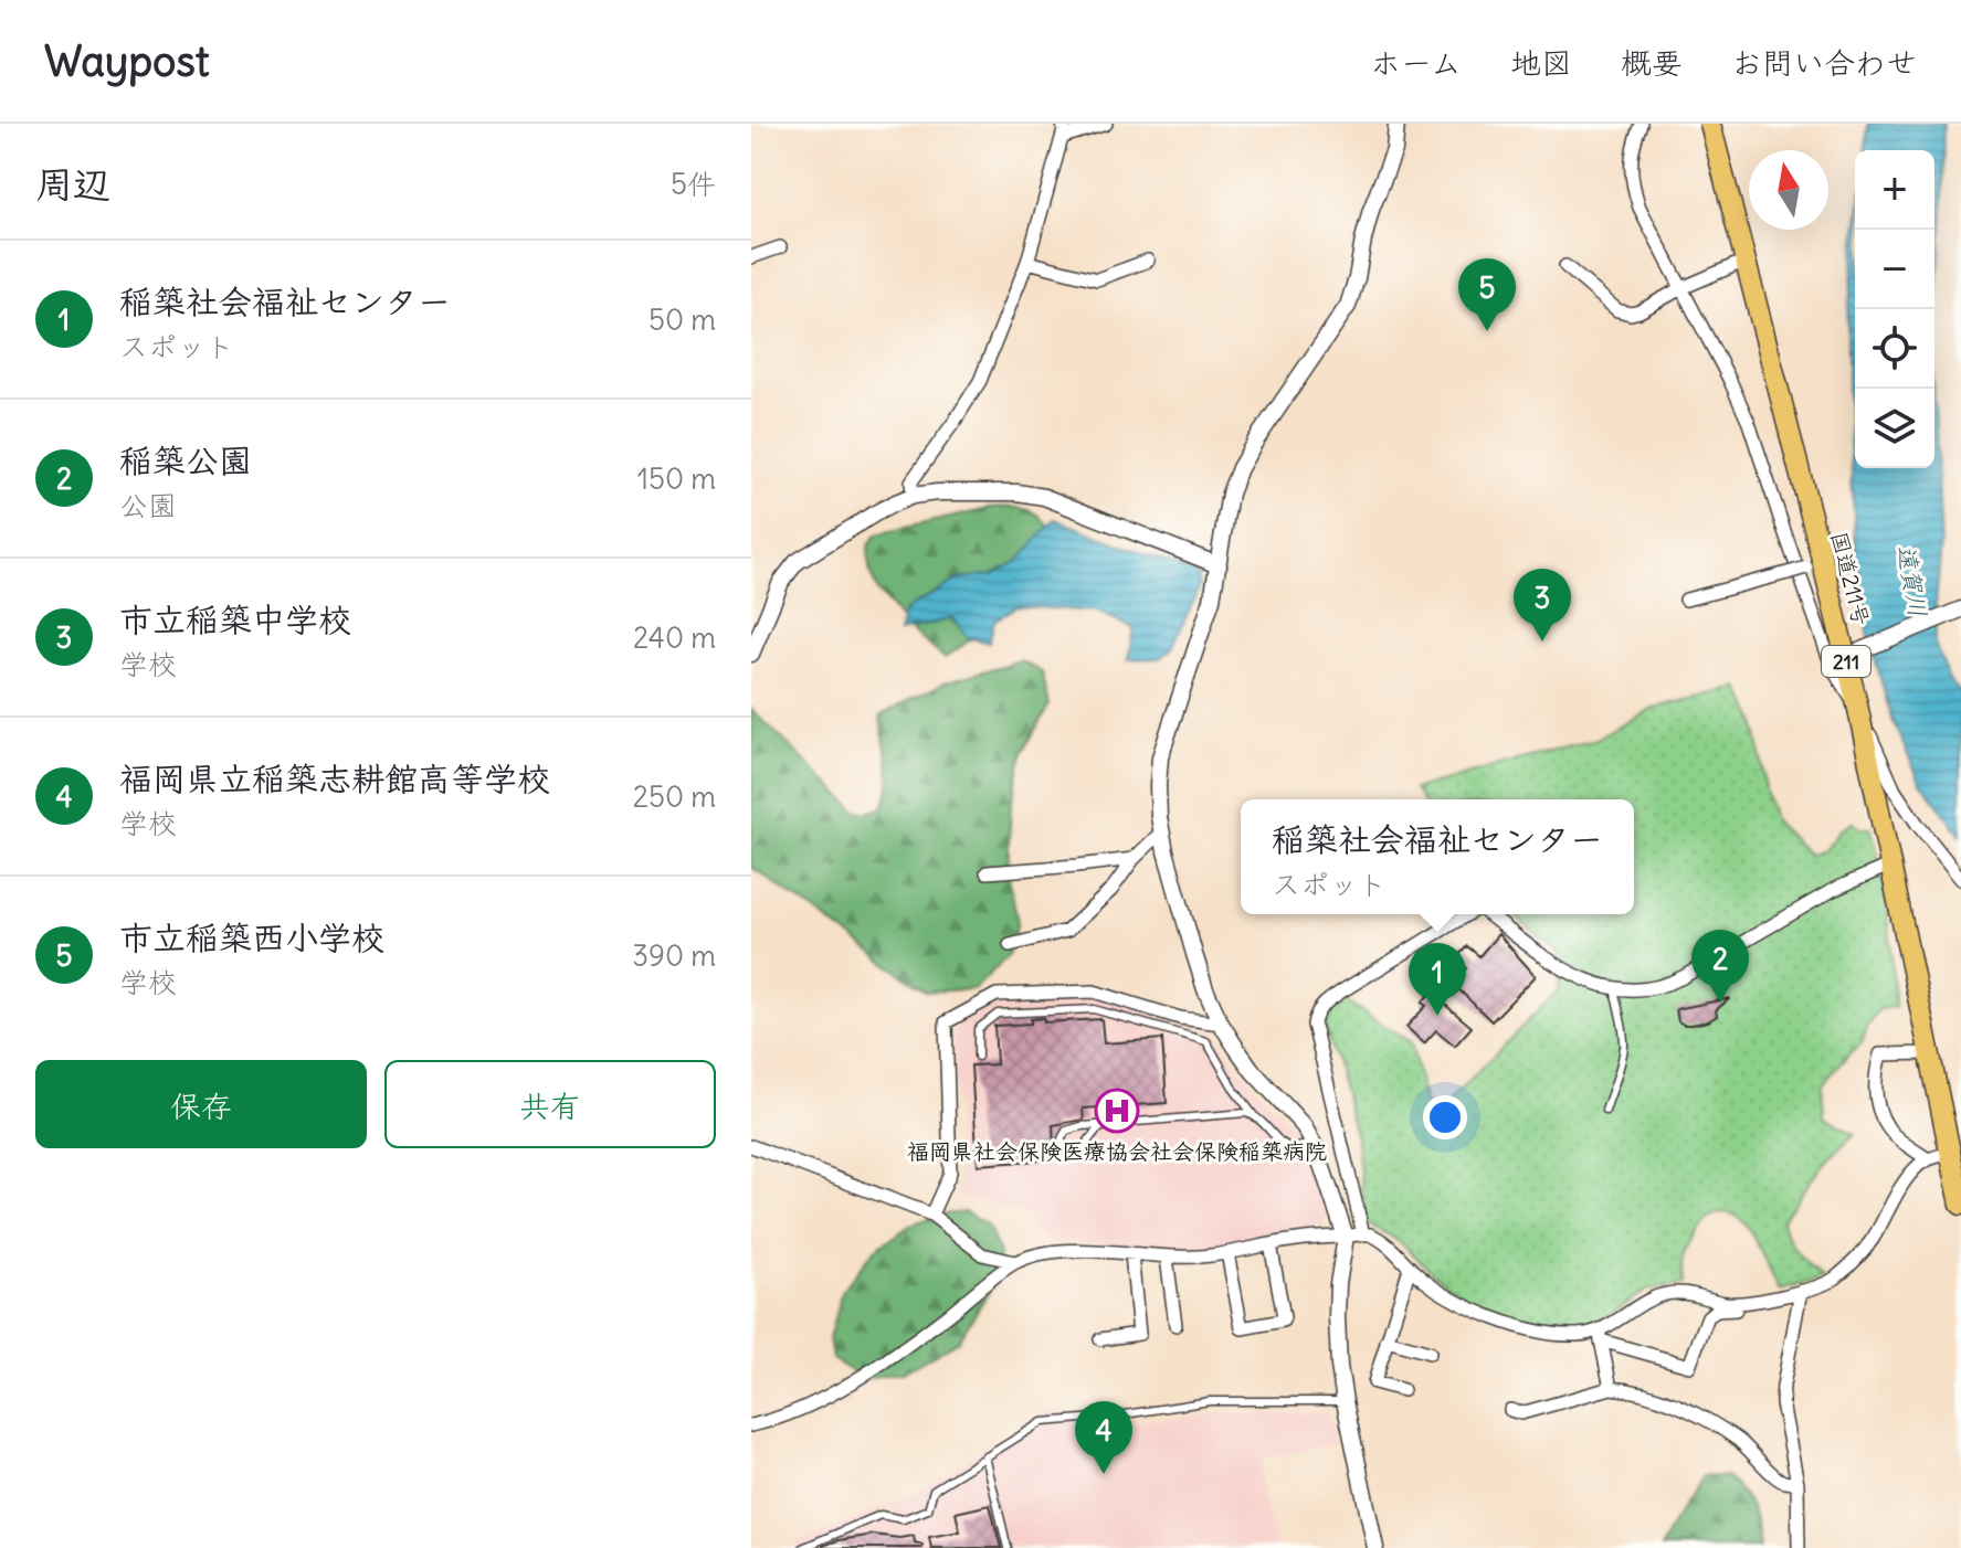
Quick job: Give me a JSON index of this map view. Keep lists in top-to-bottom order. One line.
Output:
{"streets":{"highway":["国道211号","211"]},"water":["遠賀川"],"places":{"hospital":["福岡県社会保険医療協会社会保険稲築病院"]},"north":"top","page":{"header":"Waypost","nav":["ホーム","地図","概要","お問い合わせ"],"heading":["周辺","5件"],"map_buttons":["+","−"],"list":[{"mark":"1","name":"稲築社会福祉センター","note":"スポット","value":"50 m"},{"mark":"2","name":"稲築公園","note":"公園","value":"150 m"},{"mark":"3","name":"市立稲築中学校","note":"学校","value":"240 m"},{"mark":"4","name":"福岡県立稲築志耕館高等学校","note":"学校","value":"250 m"},{"mark":"5","name":"市立稲築西小学校","note":"学校","value":"390 m"}],"pins":["5","3","2","1","4"],"popup":["稲築社会福祉センター","スポット"],"buttons":["保存","共有"]}}
